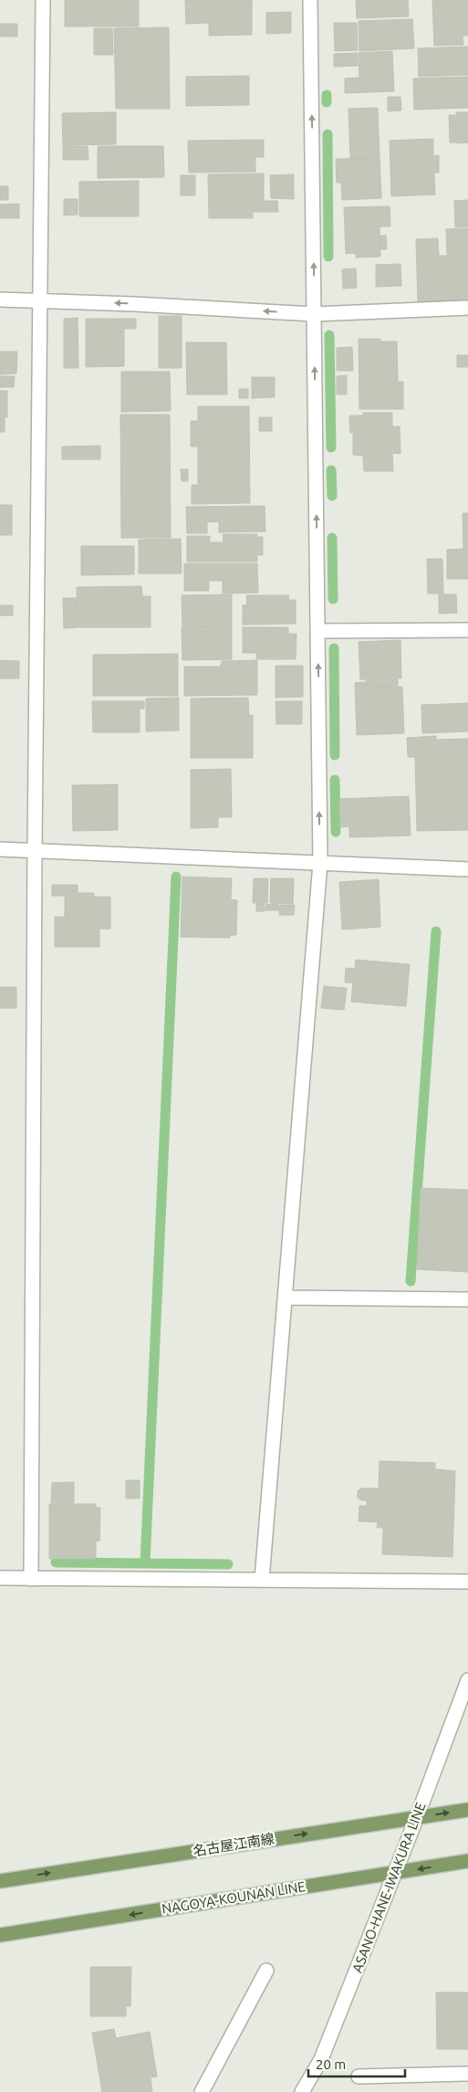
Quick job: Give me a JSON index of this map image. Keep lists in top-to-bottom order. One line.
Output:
{"streets":{"main road":["名古屋江南線","NAGOYA-KOUNAN LINE"],"street":["ASANO-HANE-IWAKURA LINE"]},"crossings":[["名古屋江南線","ASANO-HANE-IWAKURA LINE"],["ASANO-HANE-IWAKURA LINE","NAGOYA-KOUNAN LINE"]],"one_way":["名古屋江南線","NAGOYA-KOUNAN LINE"],"scale_bar":"20 m"}
